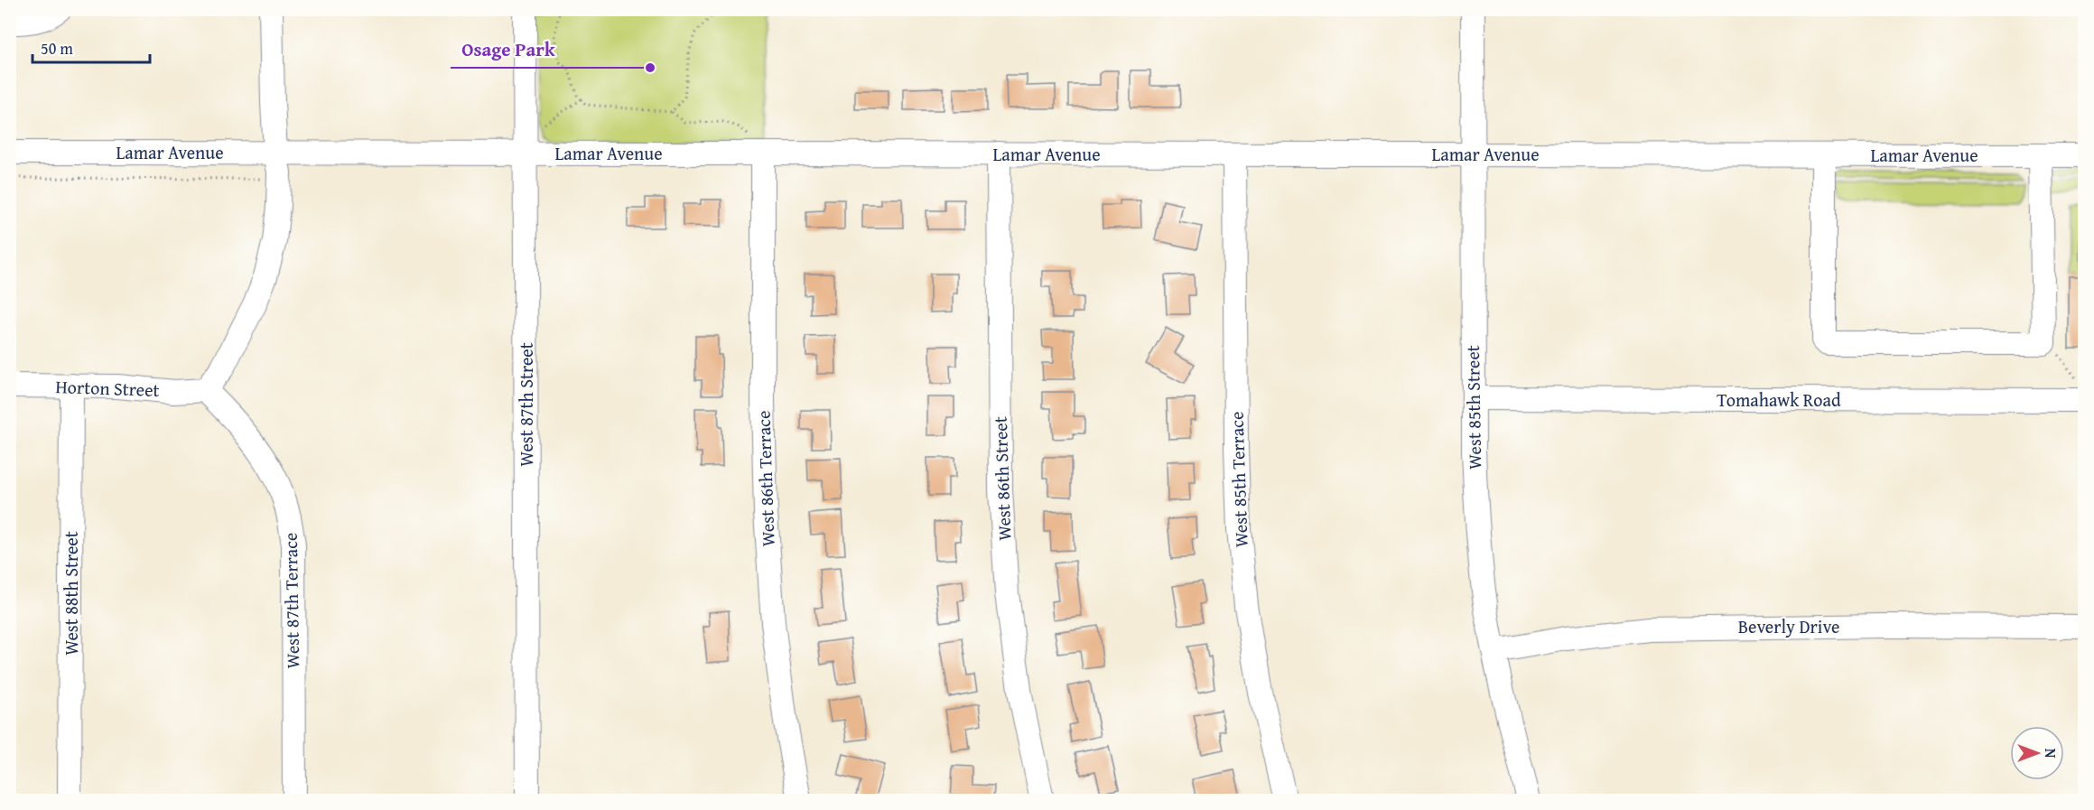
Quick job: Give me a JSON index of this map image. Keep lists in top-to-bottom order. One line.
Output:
{"streets":{"street":["Lamar Avenue","Horton Street","Tomahawk Road","West 87th Street","West 85th Street","West 86th Terrace","West 86th Street","West 85th Terrace","West 88th Street","West 87th Terrace","Beverly Drive"]},"crossings":[["Lamar Avenue","West 87th Street"],["Lamar Avenue","West 85th Street"],["Lamar Avenue","West 86th Terrace"],["Lamar Avenue","West 86th Street"],["Lamar Avenue","West 85th Terrace"],["Horton Street","West 88th Street"],["Horton Street","West 87th Terrace"],["Tomahawk Road","West 85th Street"],["West 85th Street","Beverly Drive"]],"places":["Osage Park"],"scale_bar":"50 m","north":"right"}
